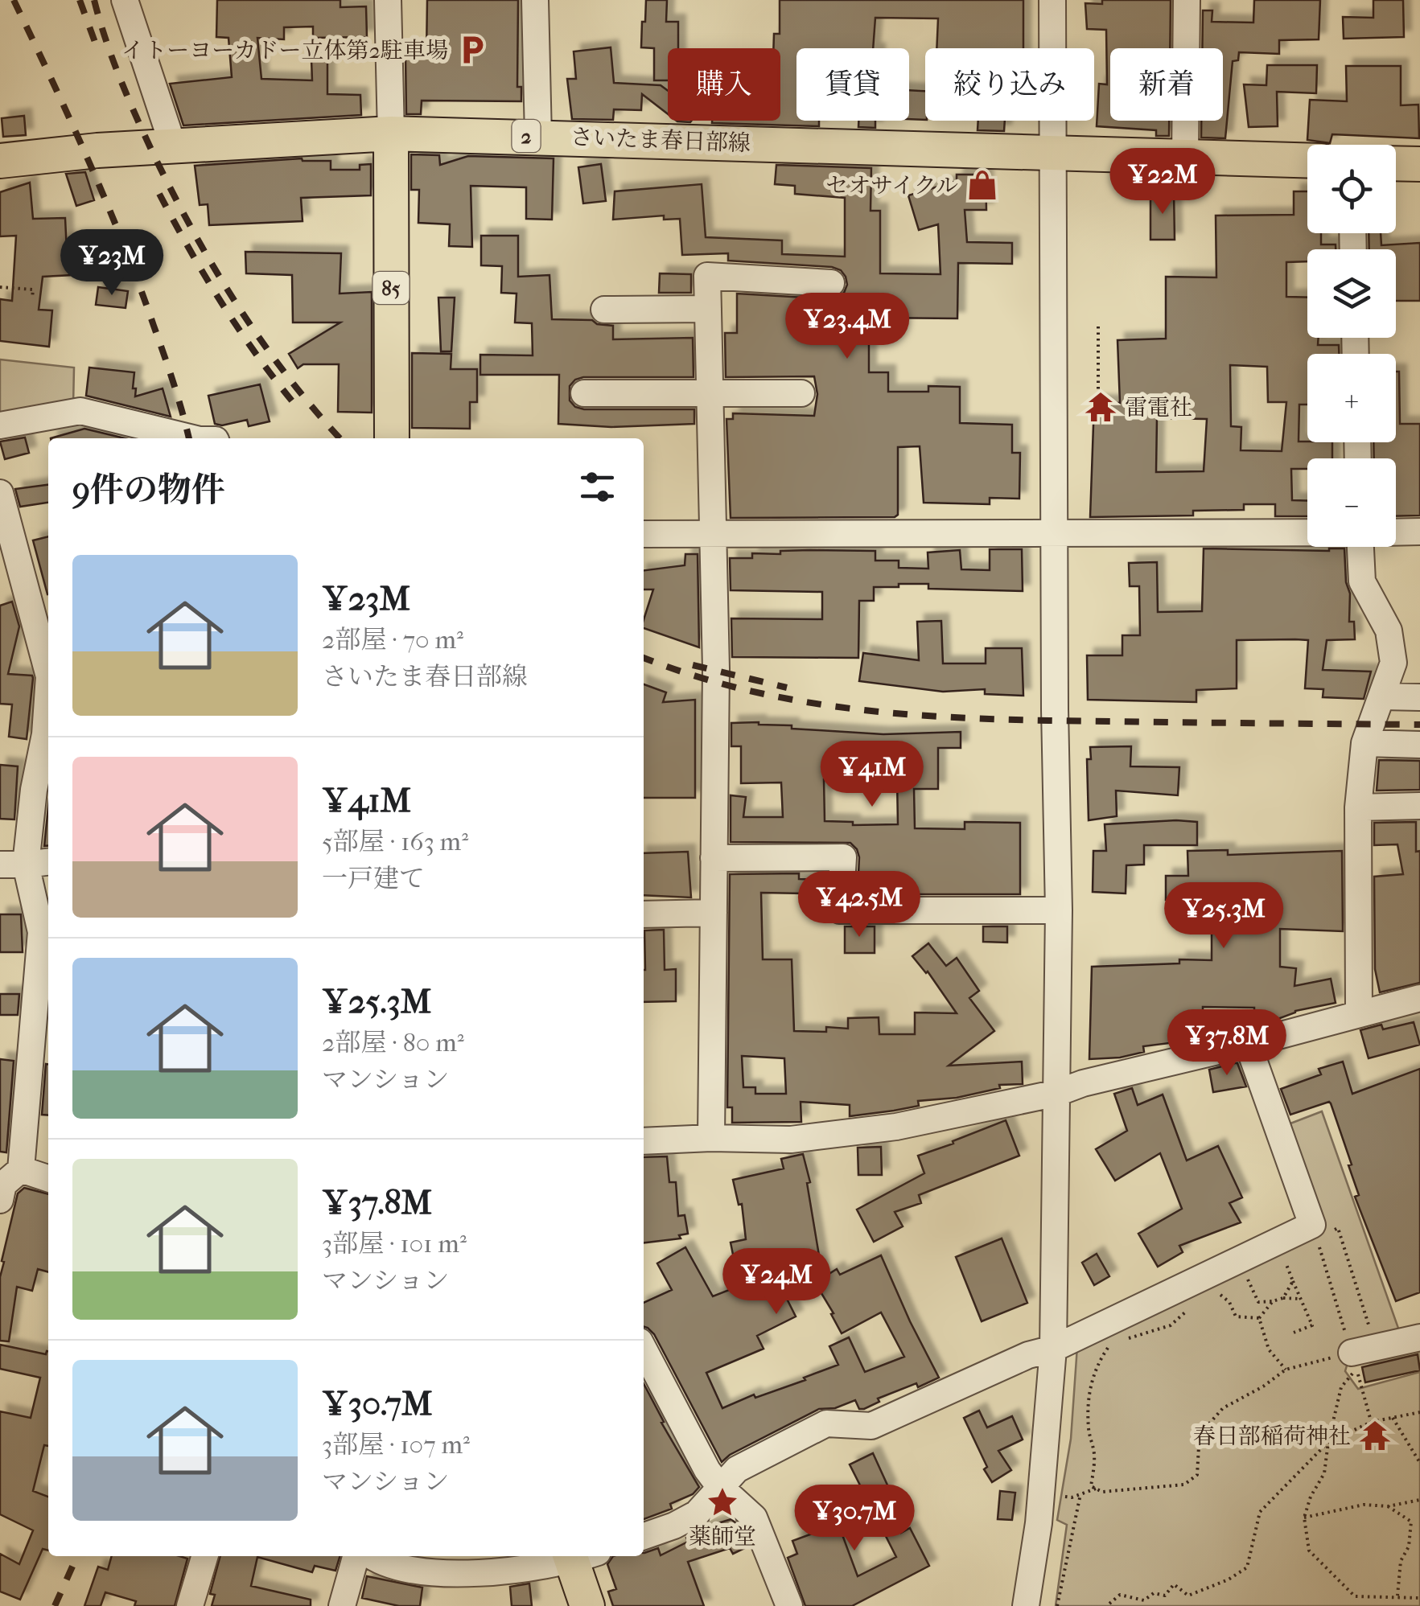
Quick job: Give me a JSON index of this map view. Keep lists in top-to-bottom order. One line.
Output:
{"streets":{"main road":["2","さいたま春日部線","85"]},"crossings":[["さいたま春日部線","85"]],"places":{"parking":["イトーヨーカドー立体第2駐車場"],"shop":["セオサイクル"],"temple":["雷電社","春日部稲荷神社"],"place":["薬師堂"]},"page":{"chip":["購入","賃貸","絞り込み","新着"],"map_buttons":["+","−"],"price":["¥22M","¥23M","¥23.4M","¥41M","¥42.5M","¥25.3M","¥37.8M","¥24M","¥30.7M"],"heading":"9件の物件","list":[{"name":"¥23M","note":"2部屋 · 70 m² · さいたま春日部線"},{"name":"¥41M","note":"5部屋 · 163 m² · 一戸建て"},{"name":"¥25.3M","note":"2部屋 · 80 m² · マンション"},{"name":"¥37.8M","note":"3部屋 · 101 m² · マンション"},{"name":"¥30.7M","note":"3部屋 · 107 m² · マンション"}]}}
